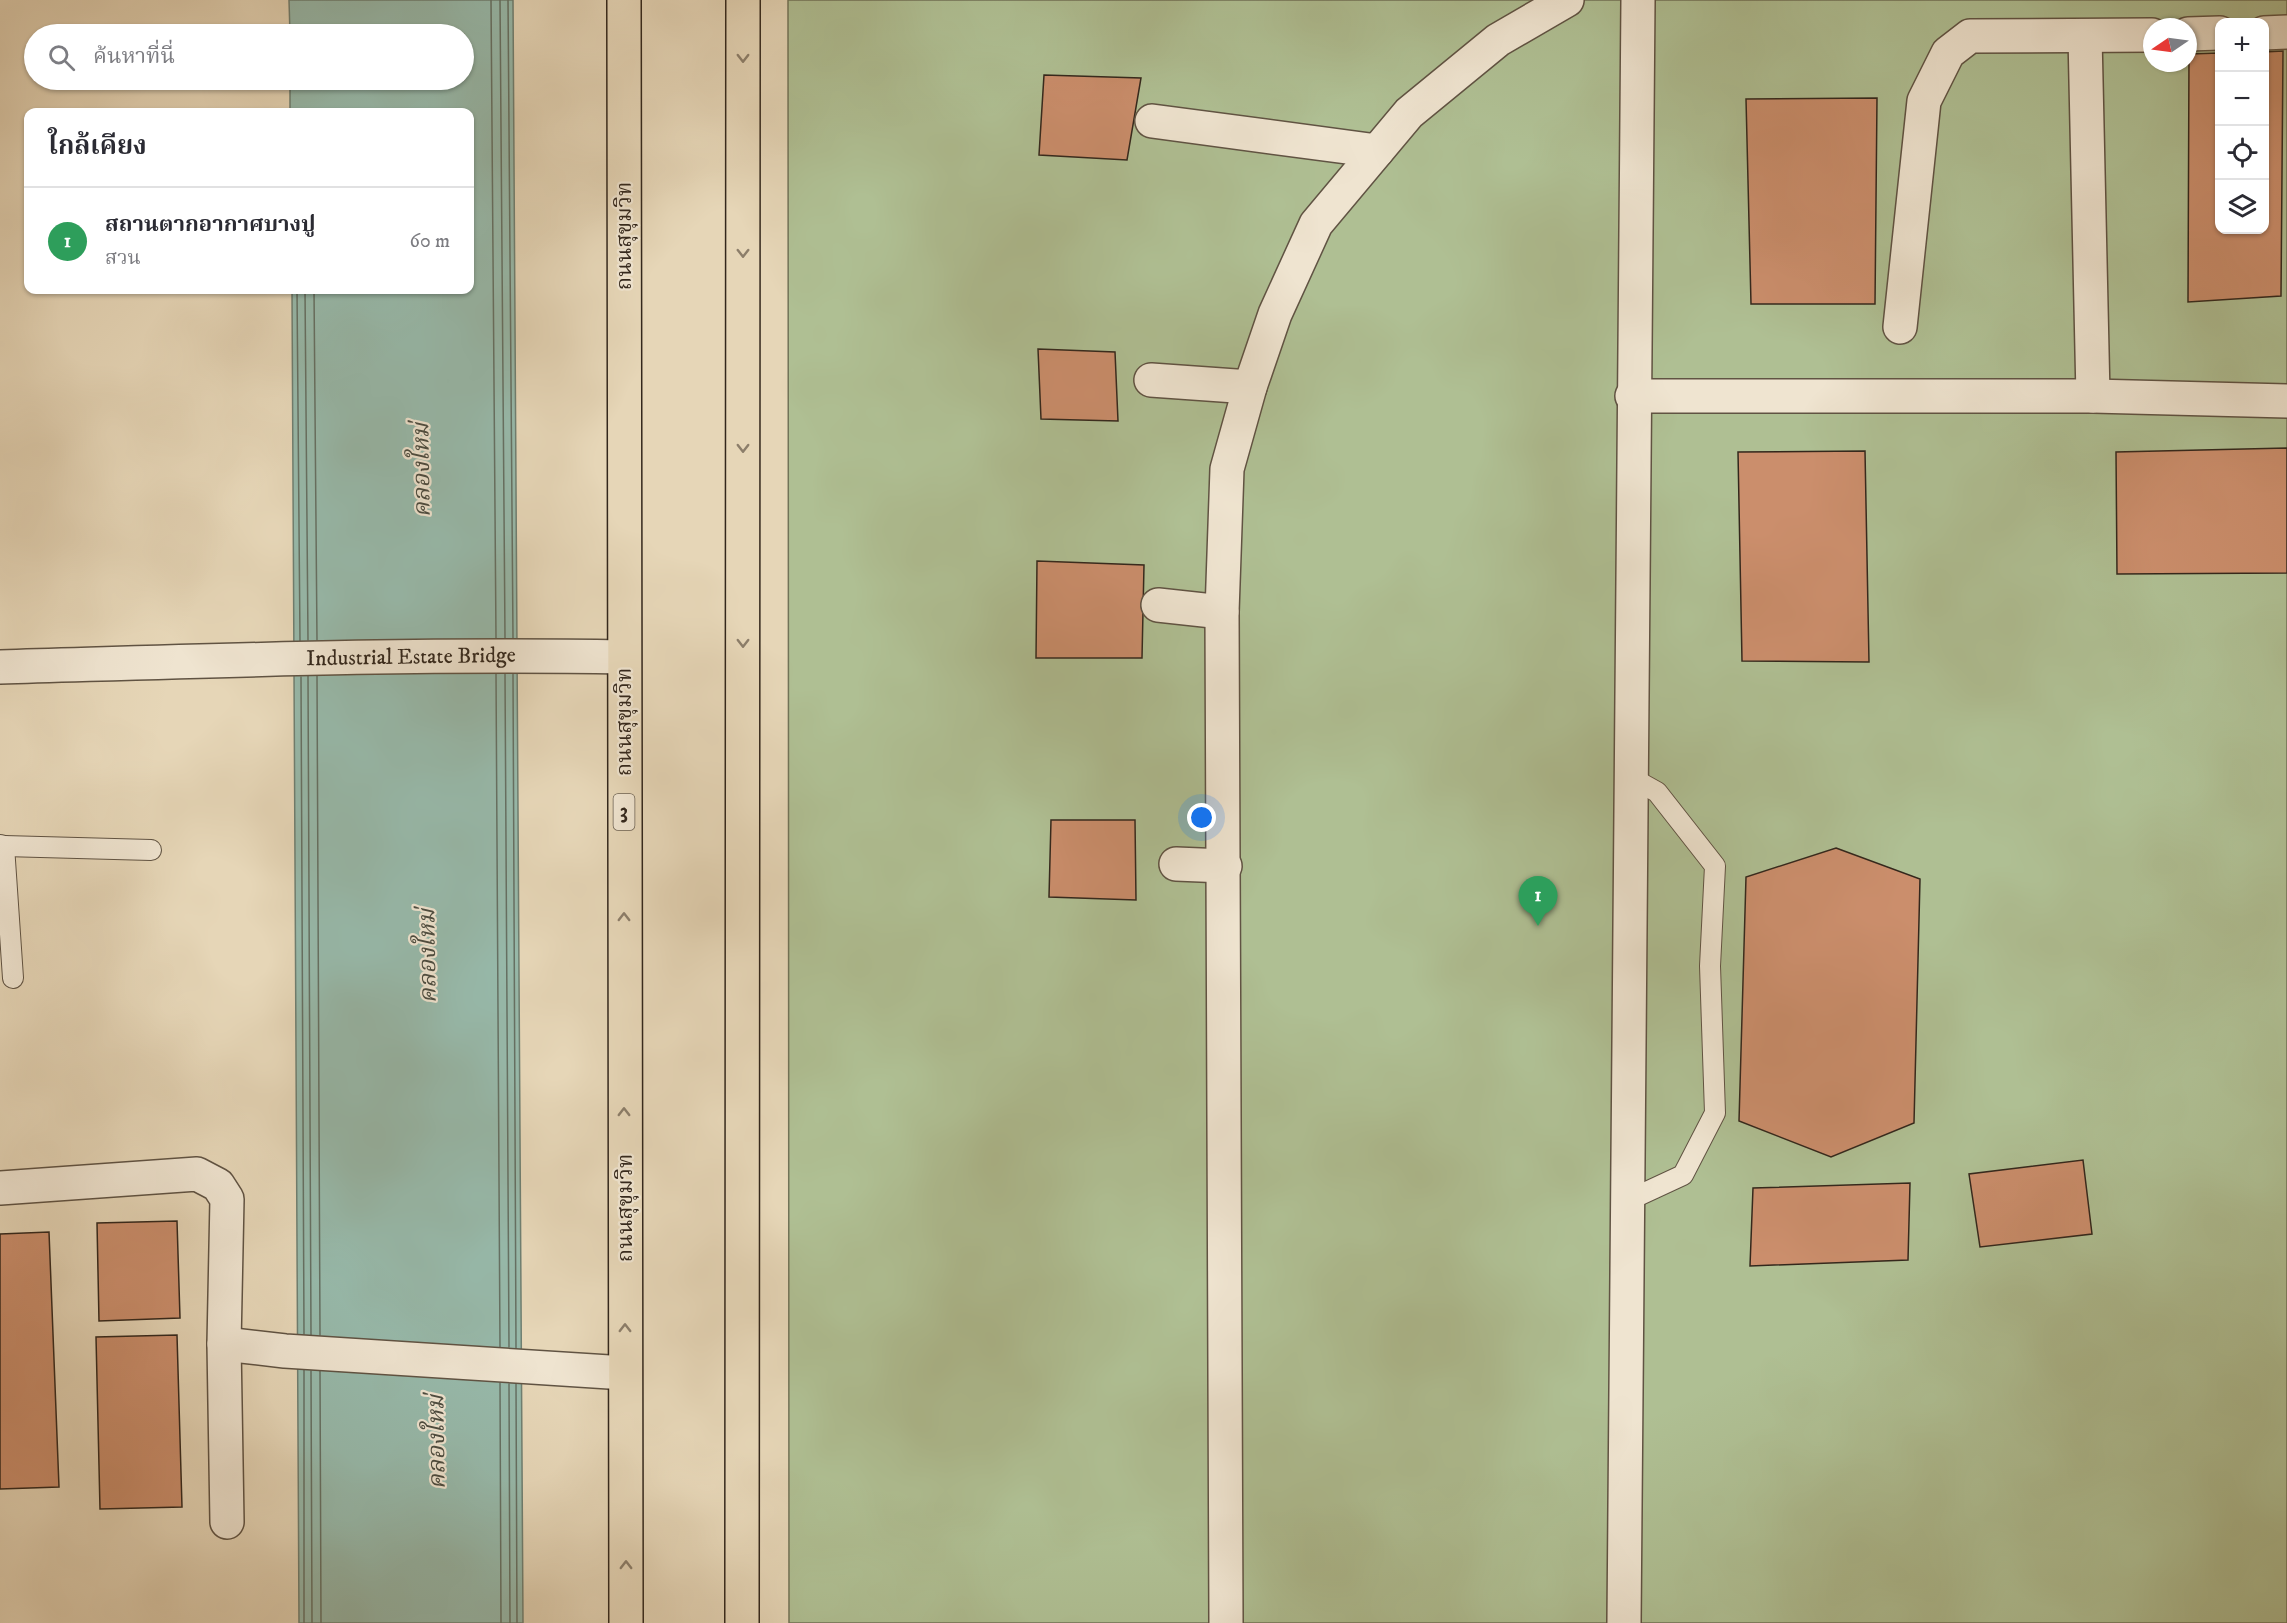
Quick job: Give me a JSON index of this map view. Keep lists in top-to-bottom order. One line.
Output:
{"streets":{"highway":["ถนนสุขุมวิท","3"],"street":["Industrial Estate Bridge"]},"crossings":[["ถนนสุขุมวิท","Industrial Estate Bridge"]],"water":["คลองใหม่"],"north":"left","page":{"map_buttons":["+","−"],"search":"ค้นหาที่นี่","heading":"ใกล้เคียง","list":[{"mark":"1","name":"สถานตากอากาศบางปู","note":"สวน","value":"60 m"}],"pins":"1"}}
